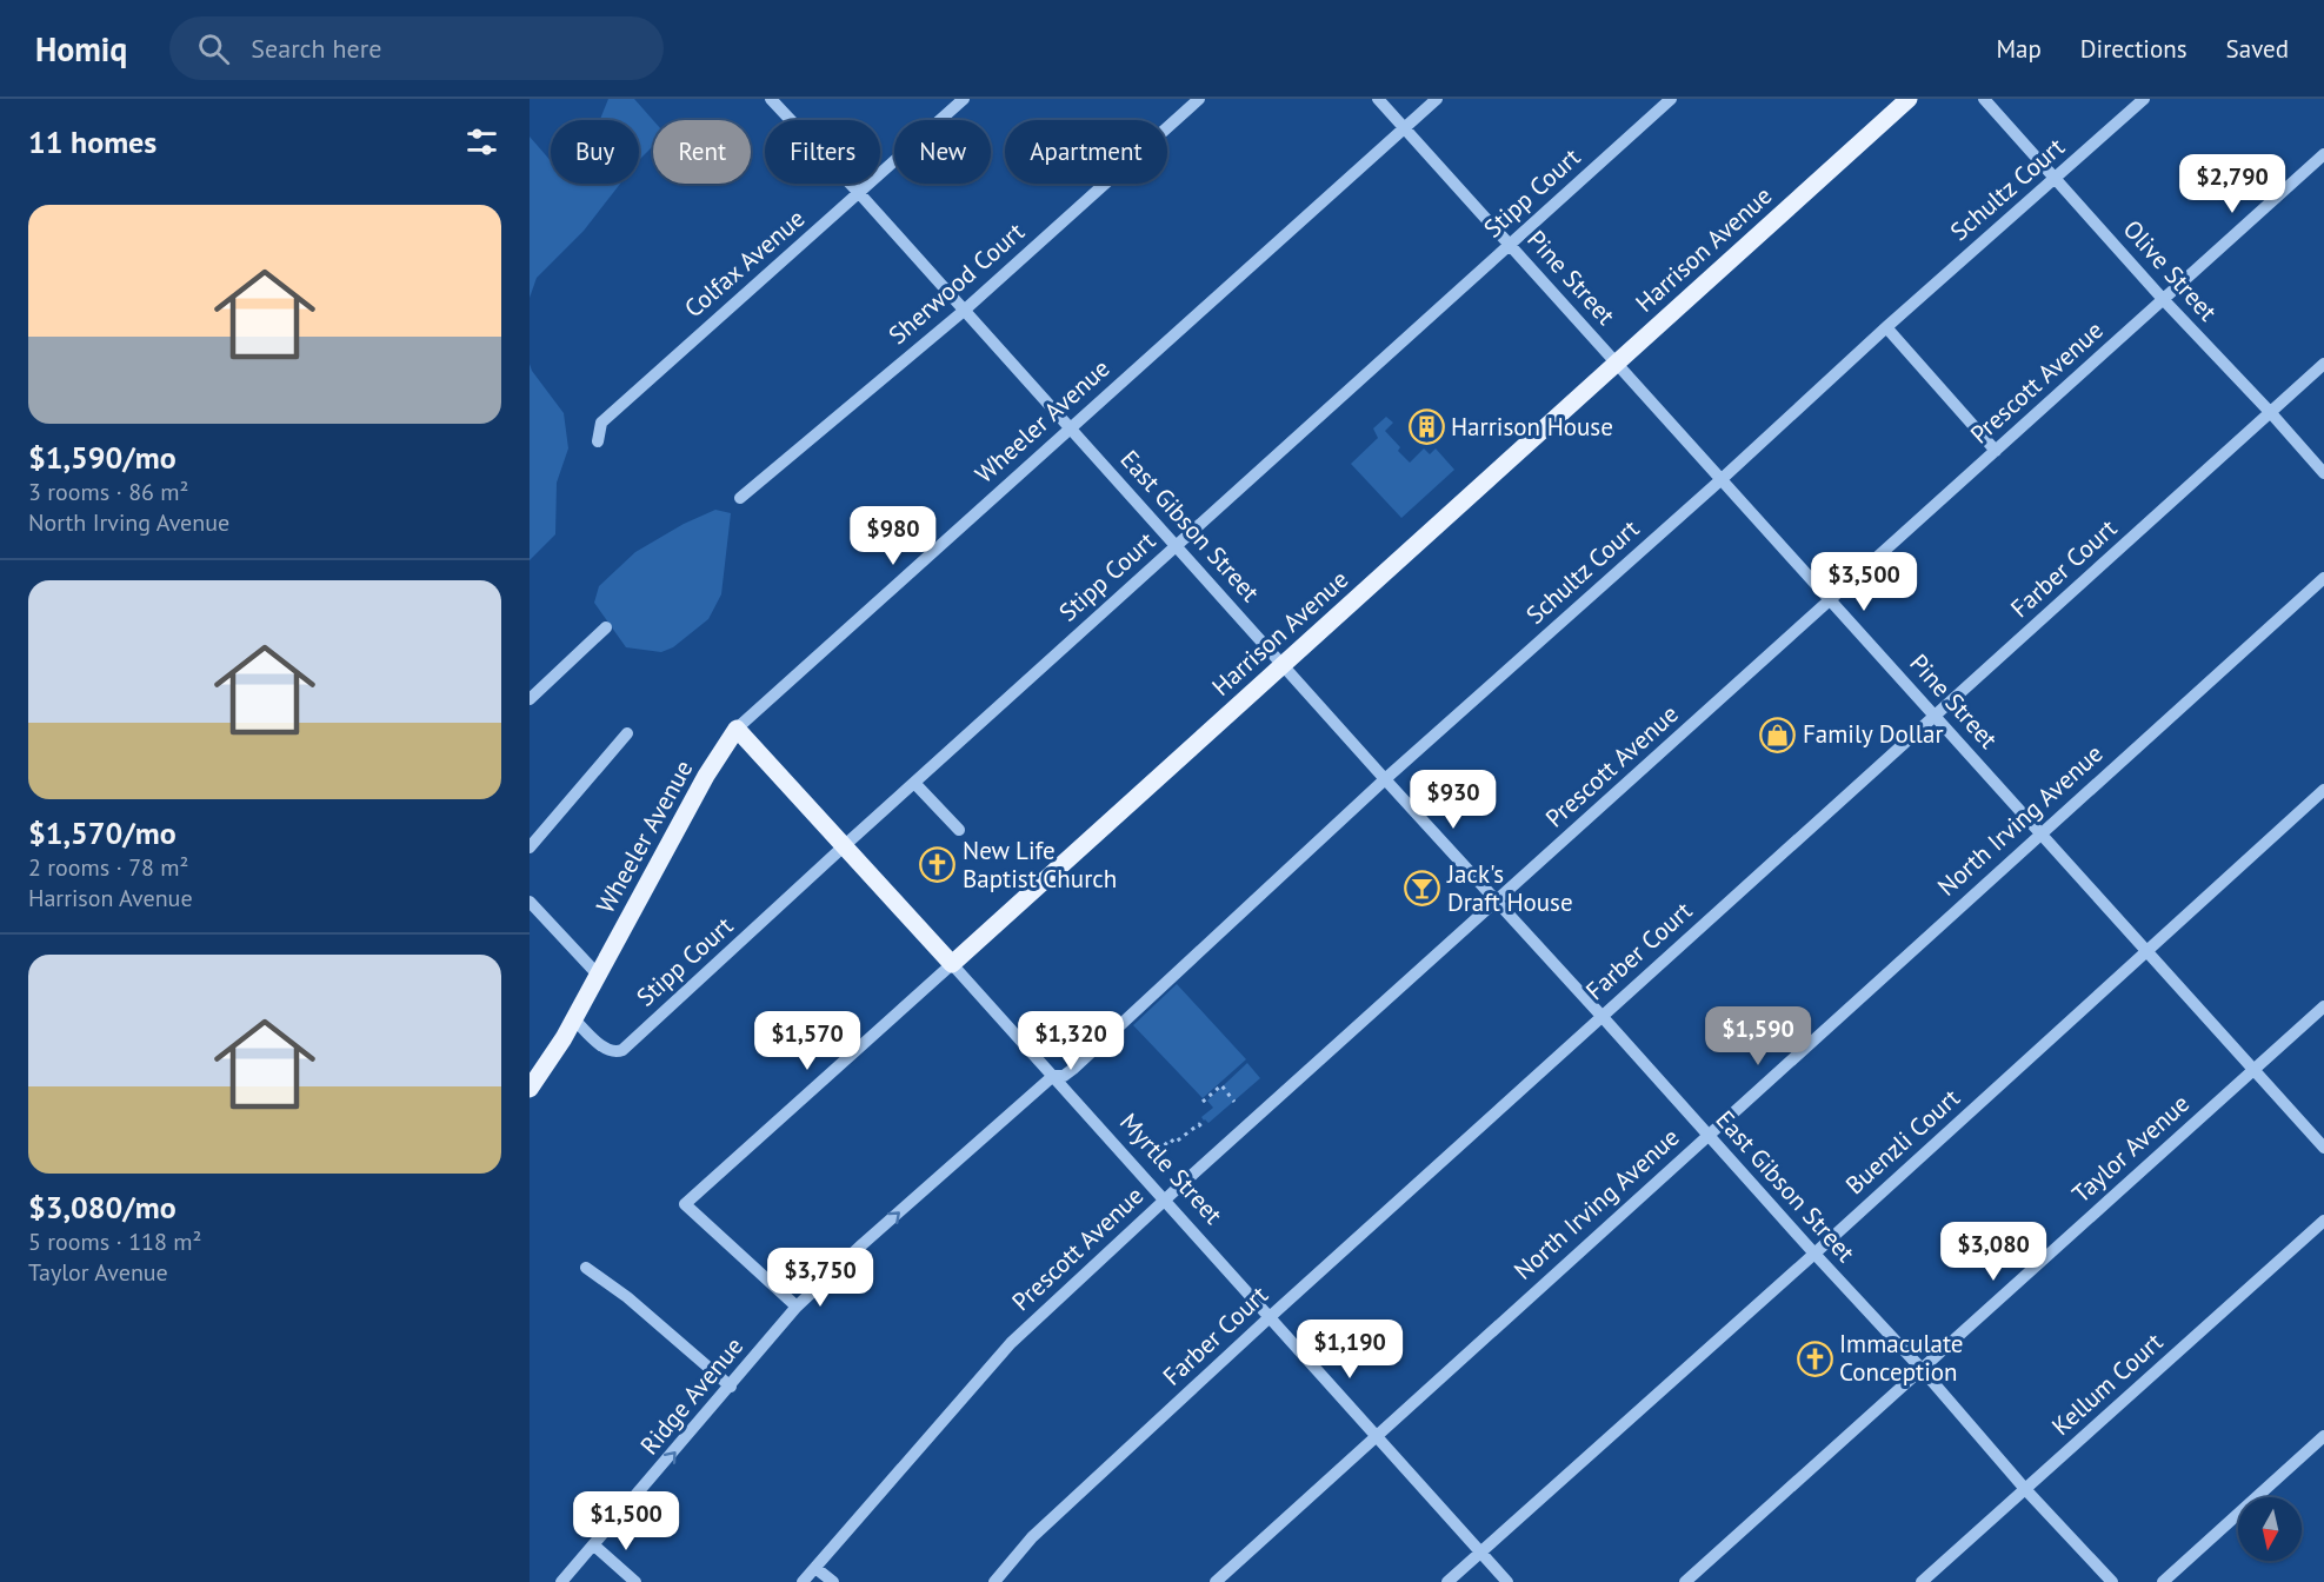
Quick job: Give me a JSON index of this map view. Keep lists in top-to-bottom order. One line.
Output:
{"streets":{"main road":["Harrison Avenue","Wheeler Avenue","Myrtle Street"],"street":["Schultz Court","Stipp Court","Colfax Avenue","Olive Street","Pine Street","Sherwood Court","Prescott Avenue","East Gibson Street","Farber Court","North Irving Avenue","Buenzli Court","Taylor Avenue","Kellum Court","Ridge Avenue"]},"crossings":[["Schultz Court","Olive Street"],["Schultz Court","Pine Street"],["Schultz Court","East Gibson Street"],["Schultz Court","Myrtle Street"],["Schultz Court","Ridge Avenue"],["Stipp Court","Pine Street"],["Stipp Court","Wheeler Avenue"],["Stipp Court","East Gibson Street"],["Stipp Court","Myrtle Street"],["Harrison Avenue","Pine Street"],["Harrison Avenue","East Gibson Street"],["Harrison Avenue","Myrtle Street"],["Harrison Avenue","Ridge Avenue"],["Colfax Avenue","East Gibson Street"],["Olive Street","Prescott Avenue"],["Olive Street","Farber Court"],["Pine Street","Prescott Avenue"],["Pine Street","Wheeler Avenue"],["Pine Street","Farber Court"],["Pine Street","North Irving Avenue"],["Pine Street","Buenzli Court"],["Pine Street","Taylor Avenue"],["Sherwood Court","East Gibson Street"],["Prescott Avenue","East Gibson Street"],["Prescott Avenue","Myrtle Street"],["Wheeler Avenue","East Gibson Street"],["Wheeler Avenue","Myrtle Street"],["East Gibson Street","Farber Court"],["East Gibson Street","North Irving Avenue"],["East Gibson Street","Buenzli Court"],["East Gibson Street","Taylor Avenue"],["East Gibson Street","Kellum Court"],["Farber Court","Myrtle Street"],["North Irving Avenue","Myrtle Street"],["Buenzli Court","Myrtle Street"],["Myrtle Street","Ridge Avenue"]],"one_way":["Ridge Avenue"],"places":{"building":["Harrison House"],"shop":["Family Dollar"],"church":["New Life Baptist Church","Immaculate Conception"],"bar":["Jack's Draft House"]},"north":"bottom","page":{"header":"Homiq","search":"Search here","nav":["Map","Directions","Saved"],"heading":"11 homes","chip":["Buy","Rent","Filters","New","Apartment"],"price":["$2,790","$980","$3,500","$930","$1,590","$1,570","$1,320","$3,080","$3,750","$1,190","$1,500"],"list":[{"name":"$1,590/mo","note":"3 rooms · 86 m² · North Irving Avenue"},{"name":"$1,570/mo","note":"2 rooms · 78 m² · Harrison Avenue"},{"name":"$3,080/mo","note":"5 rooms · 118 m² · Taylor Avenue"}]}}
